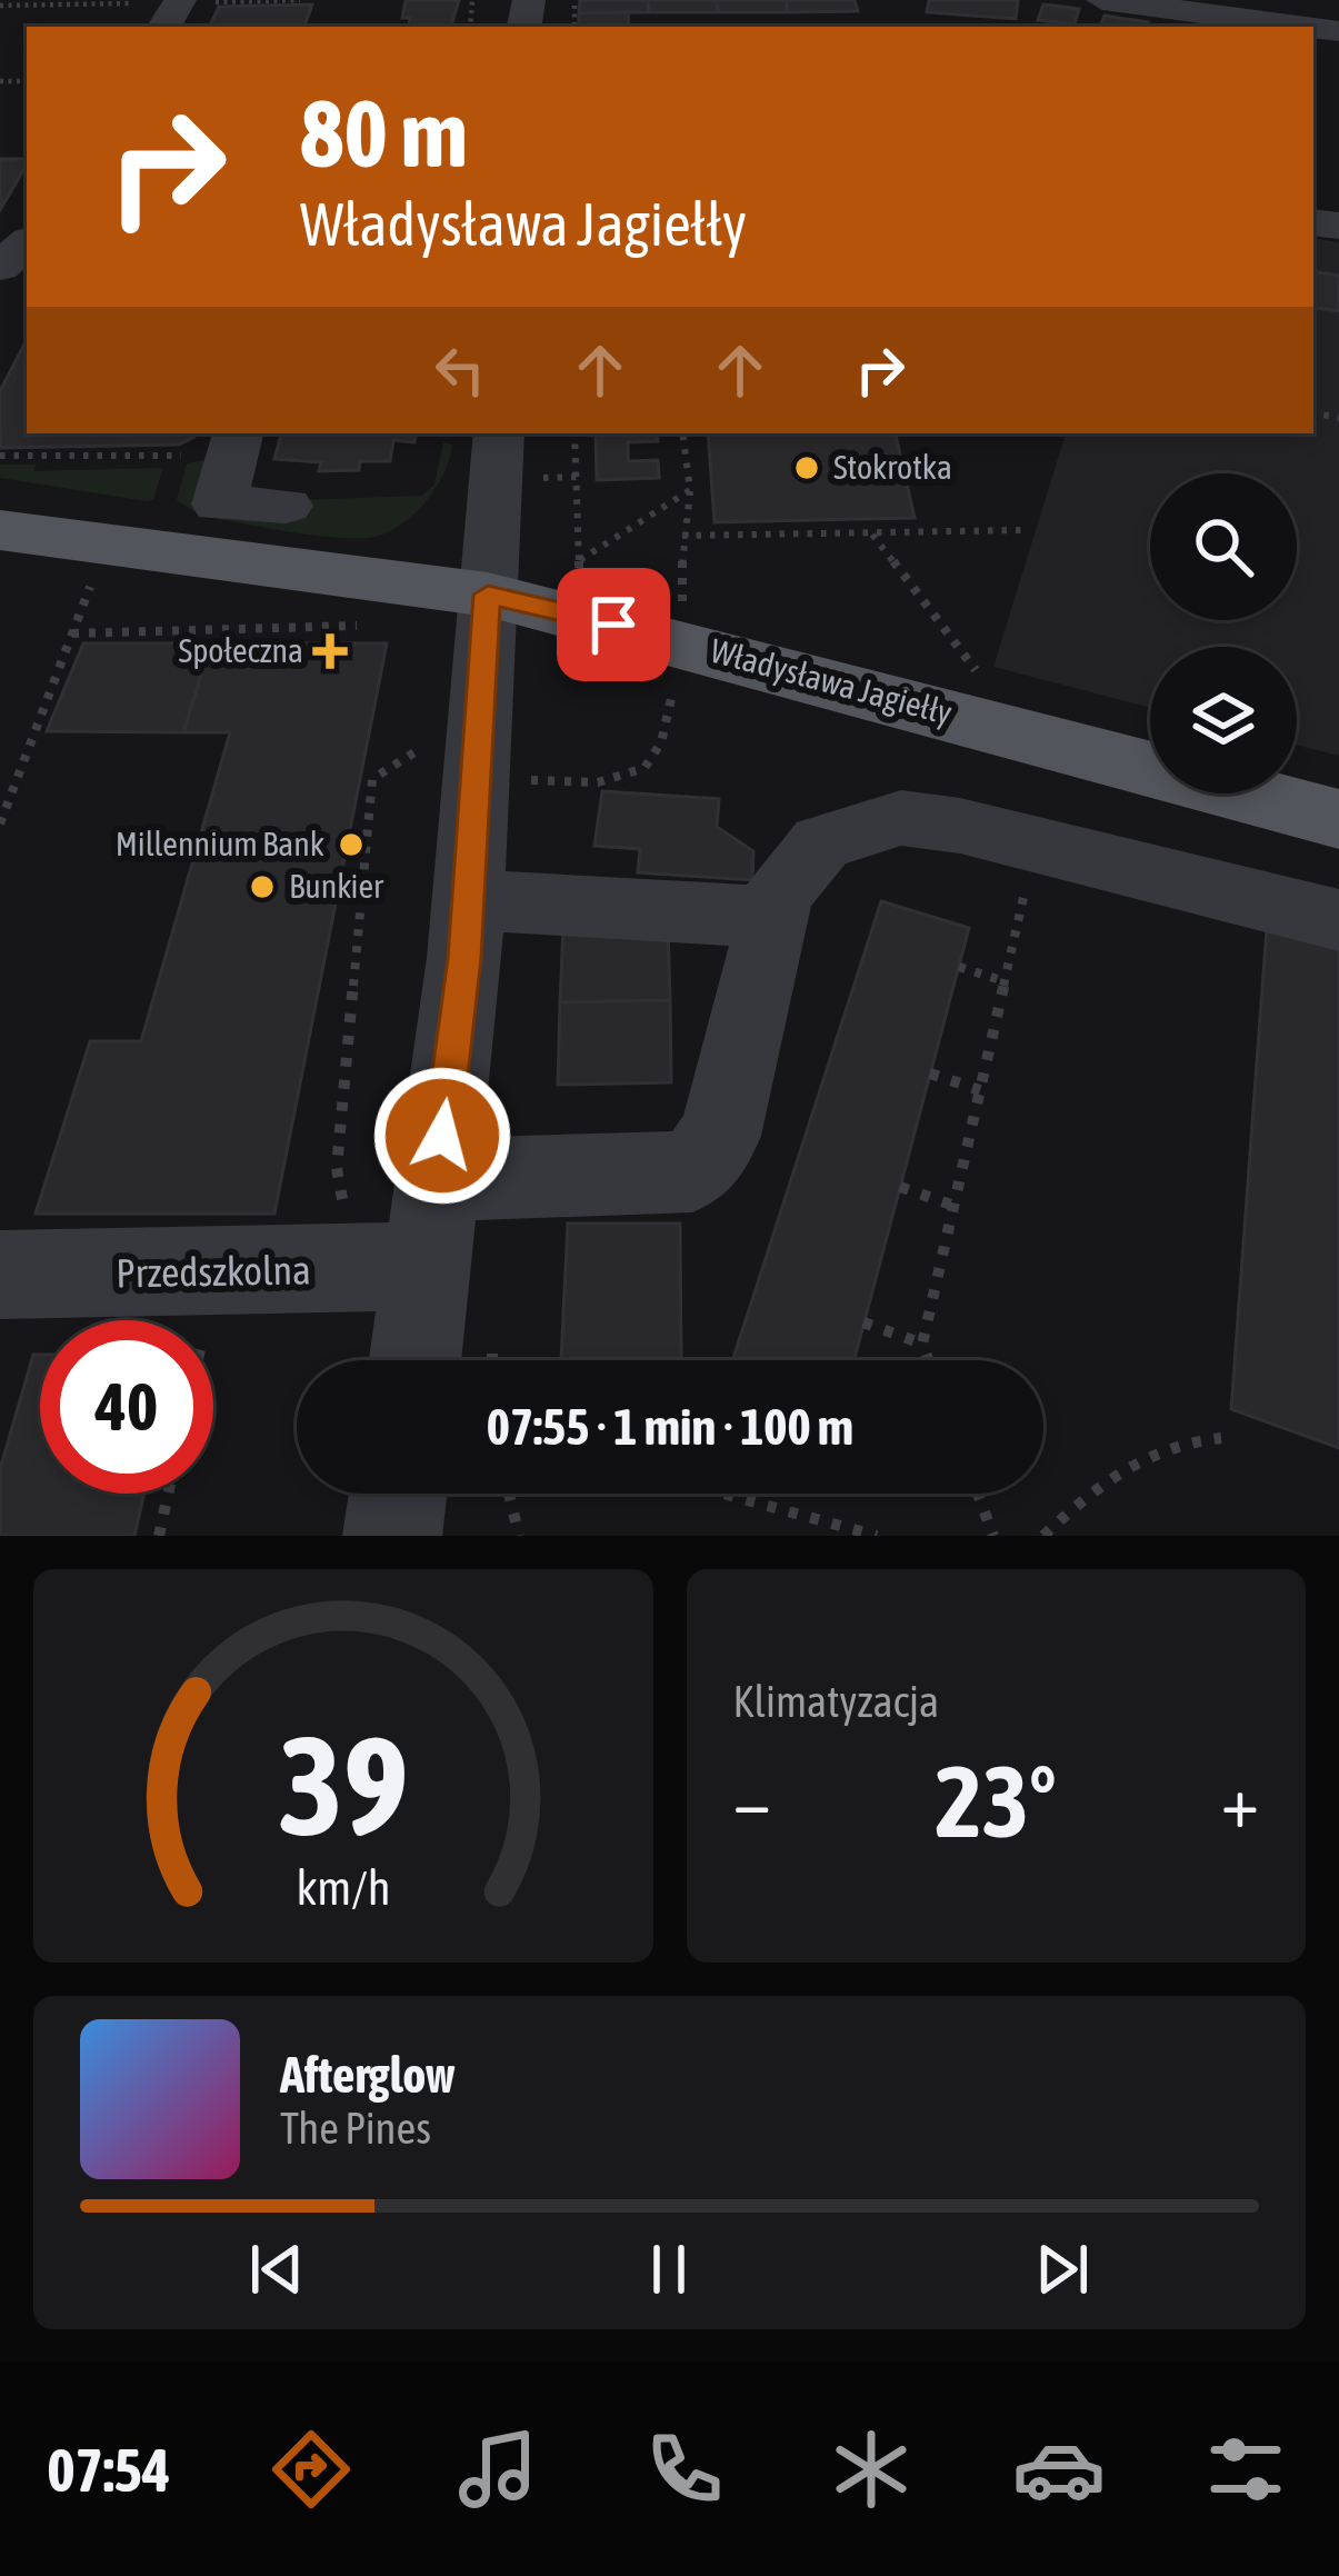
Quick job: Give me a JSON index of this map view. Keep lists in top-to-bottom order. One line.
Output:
{"streets":{"main road":["Władysława Jagiełły"],"street":["Przedszkolna"]},"places":{"other":["Stokrotka","Millennium Bank","Bunkier"],"health":["Społeczna"]},"page":{"turn":["80 m","Władysława Jagiełły"],"limit":"40","trip":"07:55 · 1 min · 100 m","tile":"Klimatyzacja","heat":["−","23°","+"],"song":["Afterglow","The Pines"],"tabs":"07:54","gauge":["39","km/h"]}}
